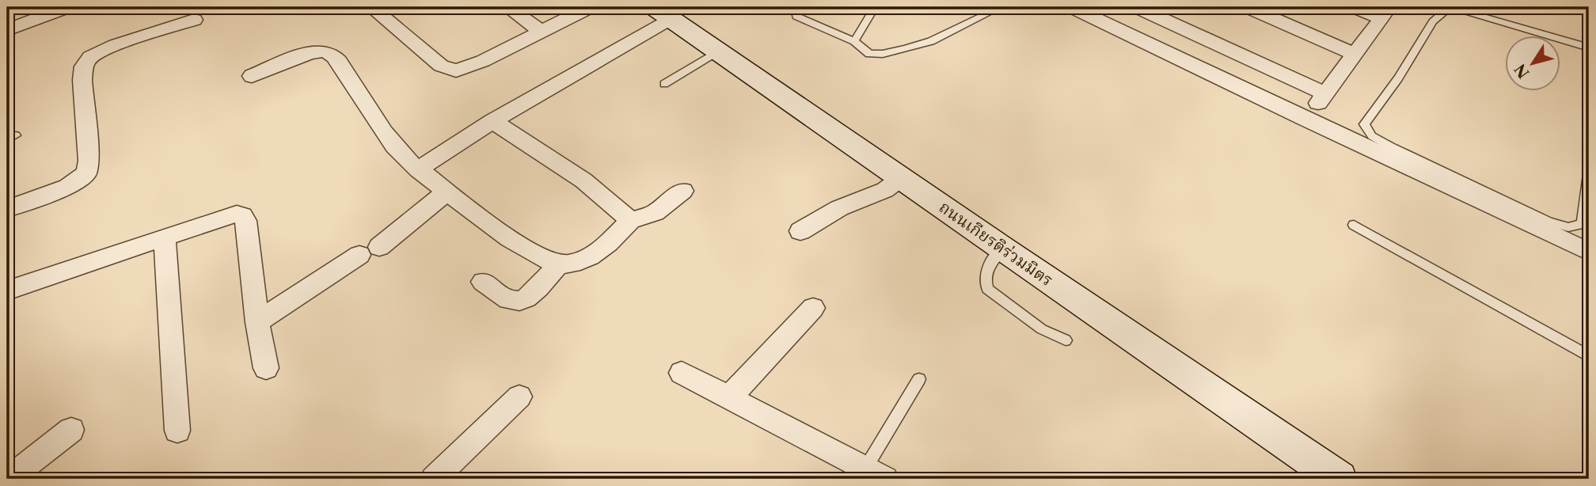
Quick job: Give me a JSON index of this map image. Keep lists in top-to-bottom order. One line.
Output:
{"streets":{"street":["ถนนเกียรติร่วมมิตร"]},"north":"bottom left"}
